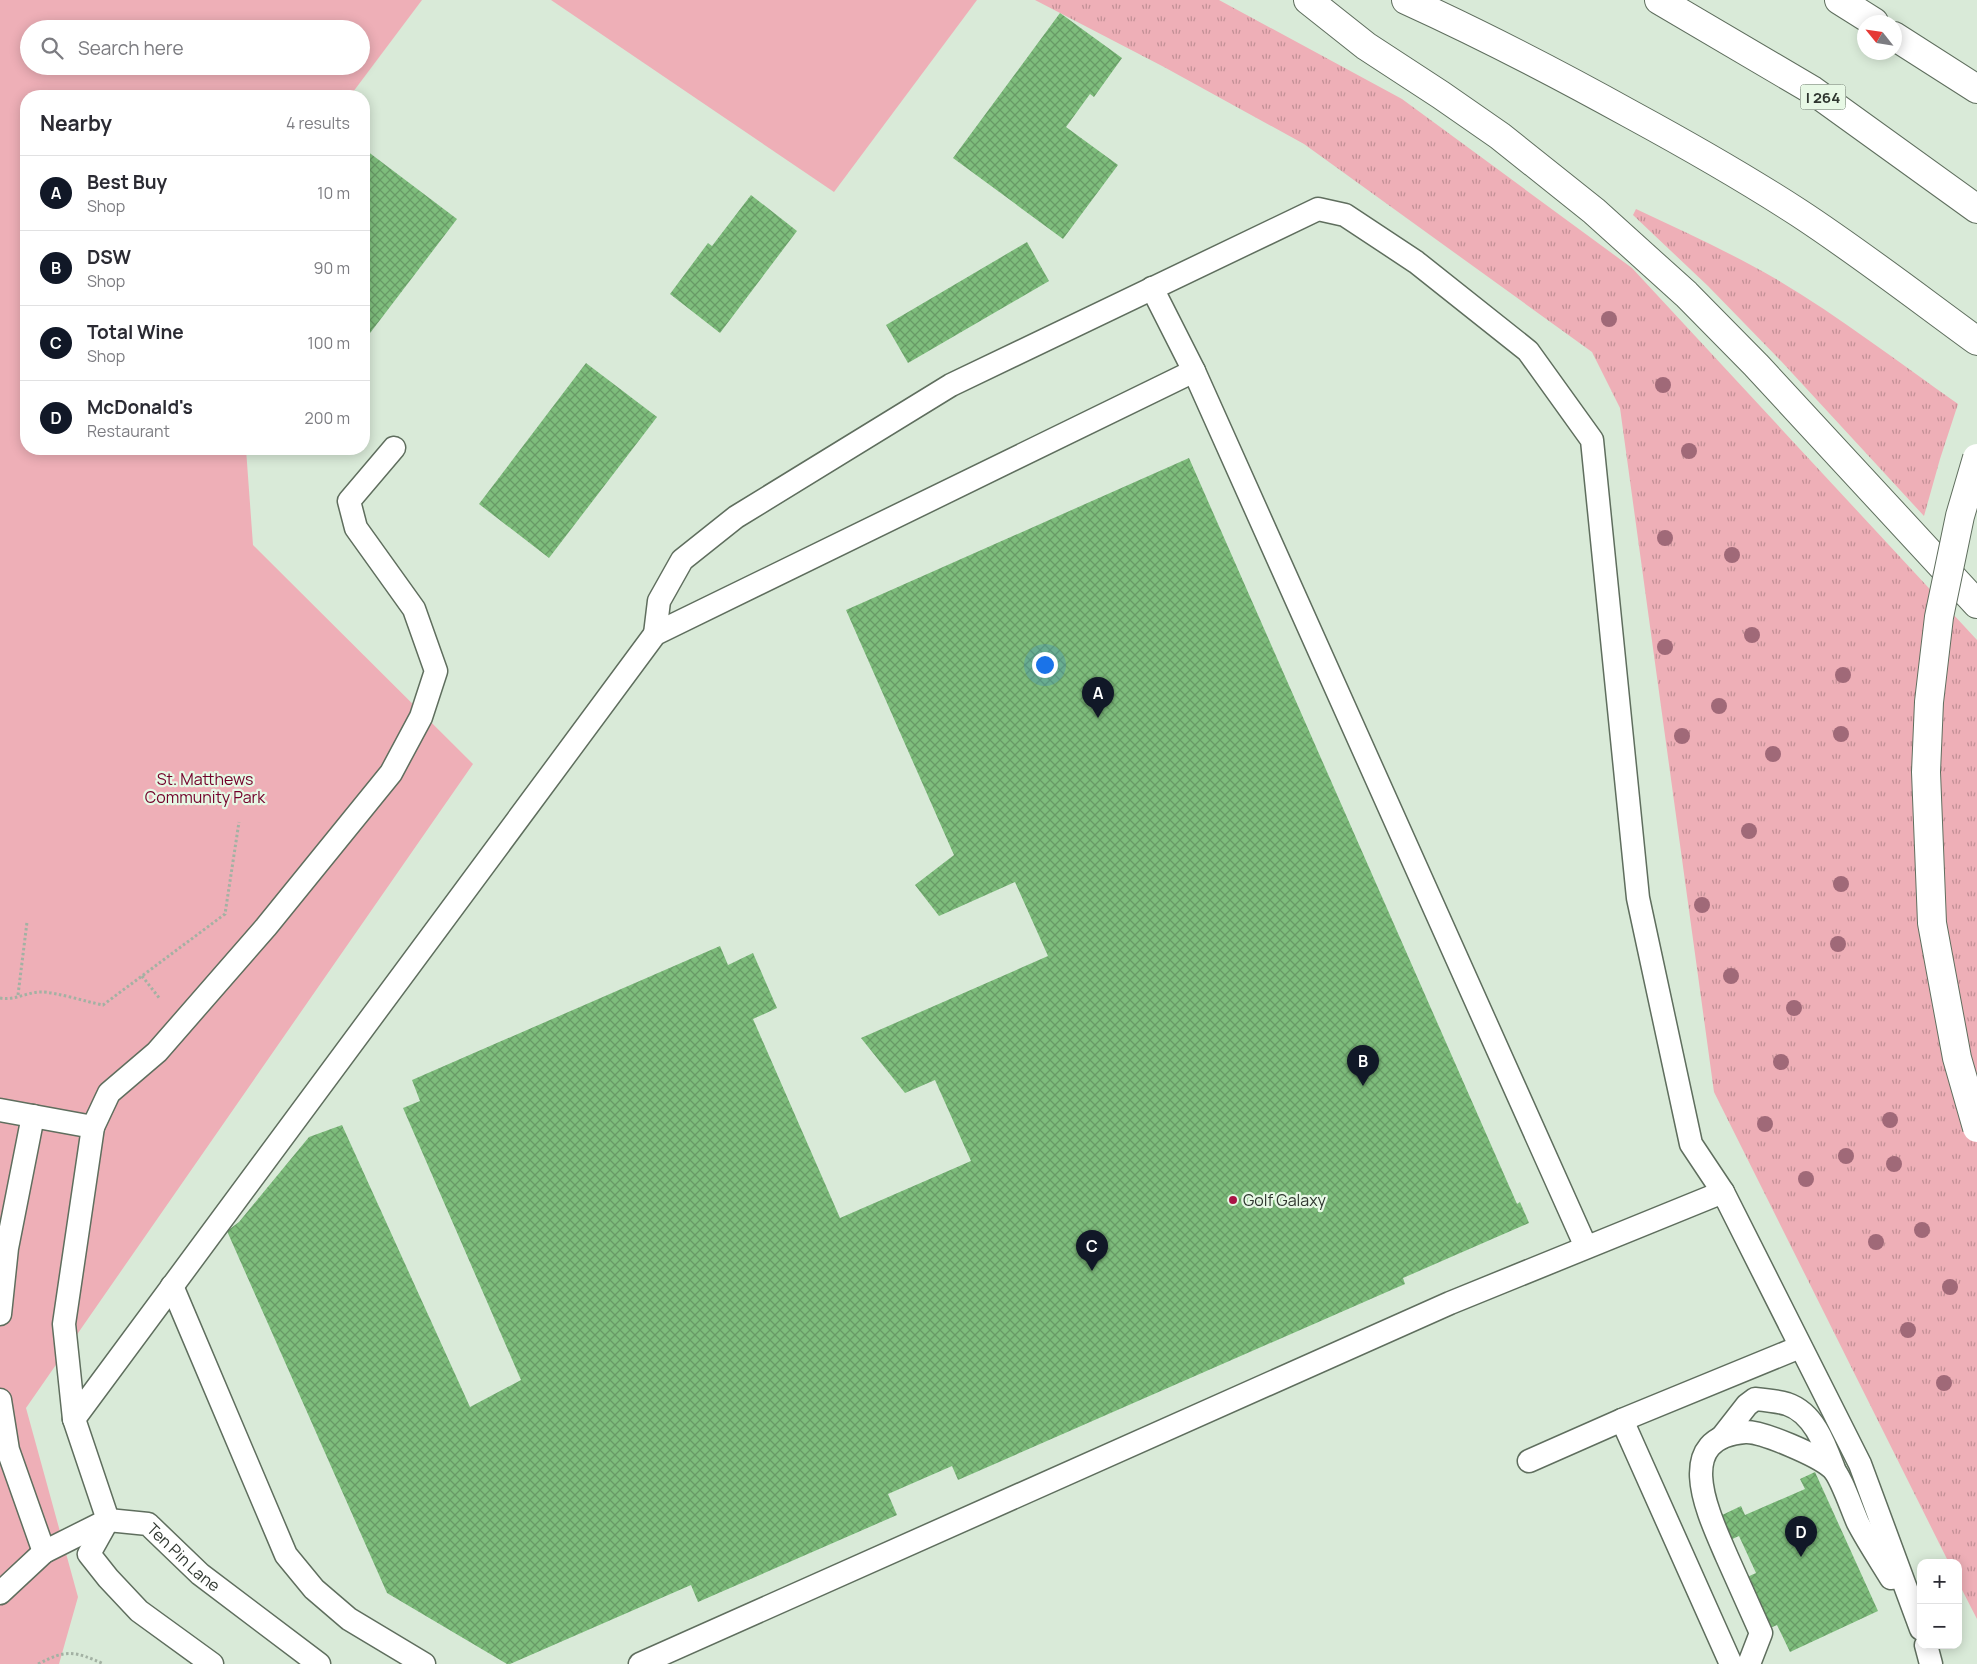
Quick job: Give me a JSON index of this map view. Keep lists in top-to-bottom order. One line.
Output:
{"streets":{"highway":["I 264"],"lane":["Ten Pin Lane"]},"parks":["St. Matthews Community Park"],"places":["Golf Galaxy"],"north":"top left","page":{"search":"Search here","heading":["Nearby","4 results"],"list":[{"mark":"A","name":"Best Buy","note":"Shop","value":"10 m"},{"mark":"B","name":"DSW","note":"Shop","value":"90 m"},{"mark":"C","name":"Total Wine","note":"Shop","value":"100 m"},{"mark":"D","name":"McDonald's","note":"Restaurant","value":"200 m"}],"pins":["A","B","C","D"],"map_buttons":["+","−"]}}
